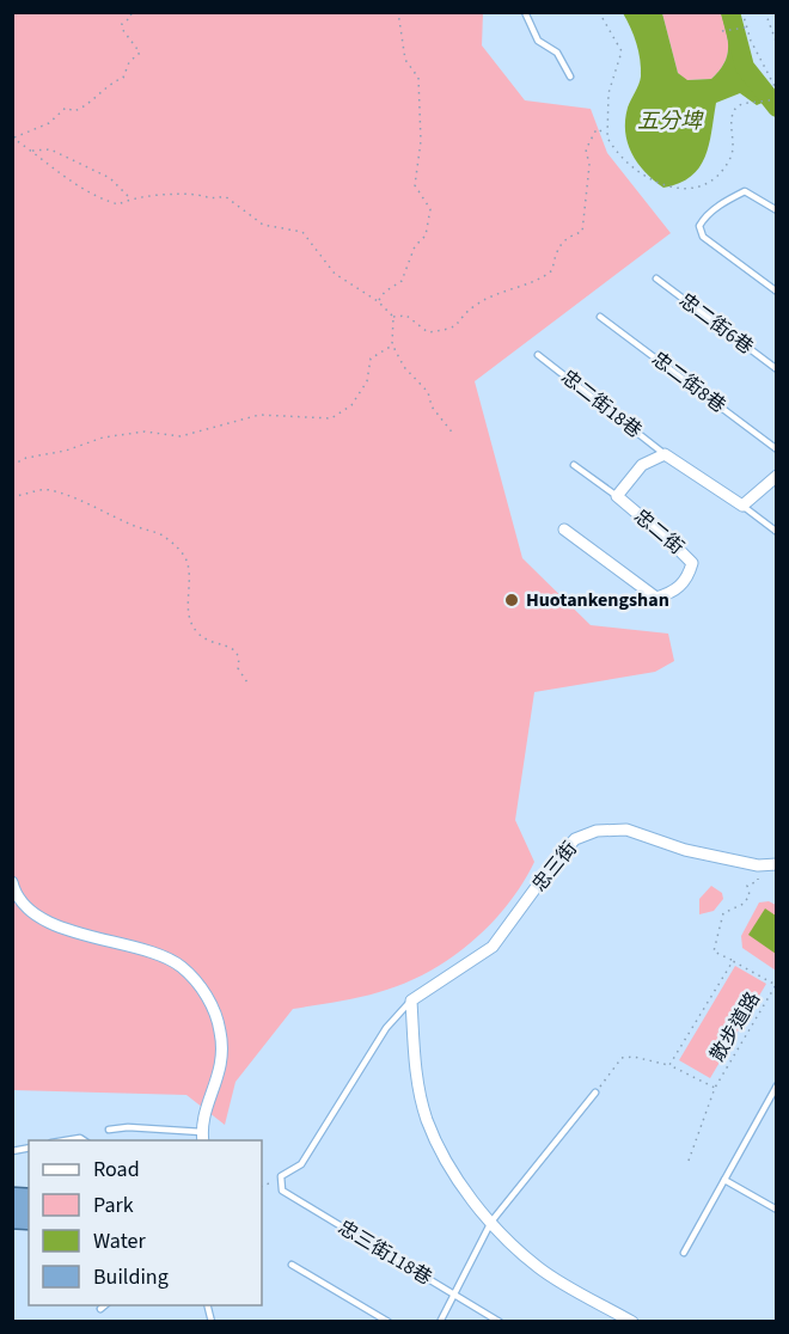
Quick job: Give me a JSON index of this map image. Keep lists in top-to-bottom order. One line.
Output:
{"streets":{"street":["忠二街","忠三街"],"lane":["忠二街6巷","忠二街8巷","忠二街18巷","忠三街118巷"],"path":["散步道路"]},"crossings":[["忠二街18巷","忠二街"],["忠三街","散步道路"],["忠三街","忠三街118巷"]],"water":["五分埤"],"places":["Huotankengshan"],"legend":["Road","Park","Water","Building"]}
